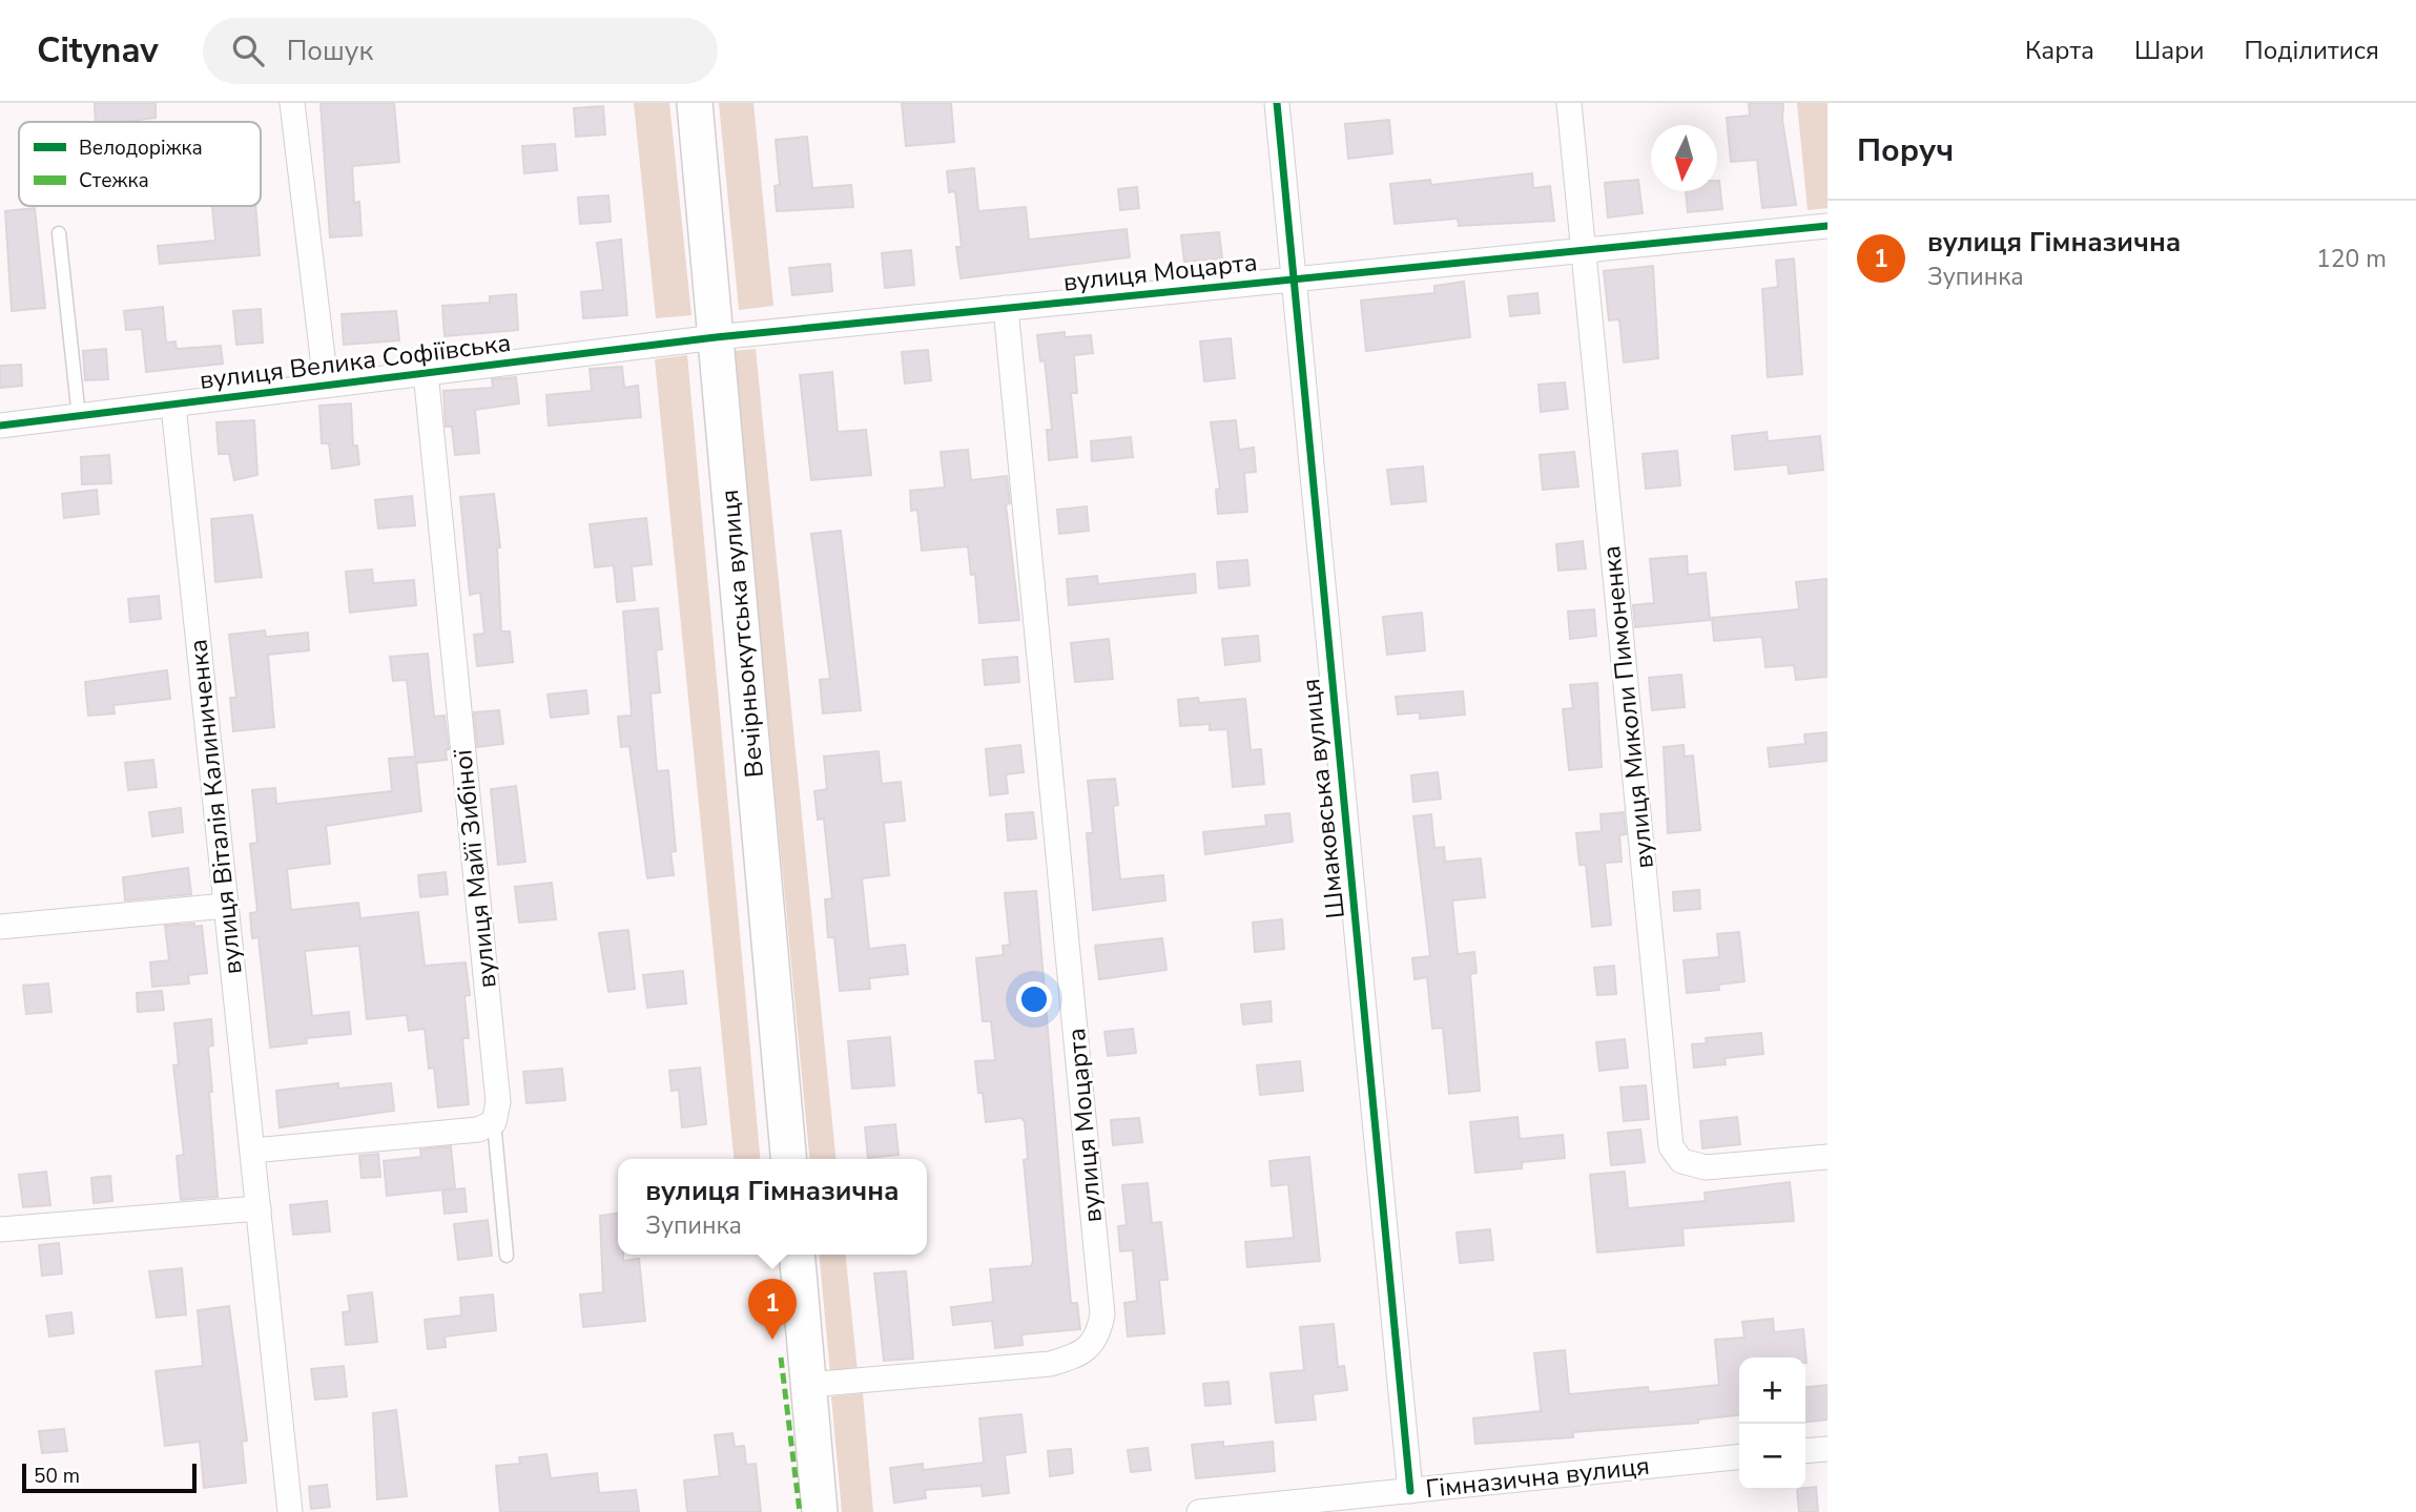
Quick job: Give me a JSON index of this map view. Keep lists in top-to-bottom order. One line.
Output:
{"streets":{"street":["вулиця Моцарта","вулиця Велика Софіївська","Вечірньокутська вулиця","вулиця Миколи Пимоненка","Шмаковська вулиця","вулиця Віталія Калиниченка","вулиця Майї Зибіної","Гімназична вулиця"]},"crossings":[["вулиця Моцарта","вулиця Велика Софіївська"],["вулиця Моцарта","Вечірньокутська вулиця"],["вулиця Моцарта","вулиця Миколи Пимоненка"],["вулиця Моцарта","Шмаковська вулиця"],["вулиця Велика Софіївська","Вечірньокутська вулиця"],["вулиця Велика Софіївська","вулиця Віталія Калиниченка"],["вулиця Велика Софіївська","вулиця Майї Зибіної"],["Шмаковська вулиця","Гімназична вулиця"]],"legend":["Велодоріжка","Стежка"],"scale_bar":"50 m","north":"bottom","page":{"header":"Citynav","search":"Пошук","nav":["Карта","Шари","Поділитися"],"heading":"Поруч","list":[{"mark":"1","name":"вулиця Гімназична","note":"Зупинка","value":"120 m"}],"popup":["вулиця Гімназична","Зупинка"],"pins":"1","map_buttons":["+","−"],"scale":"50 m"}}
